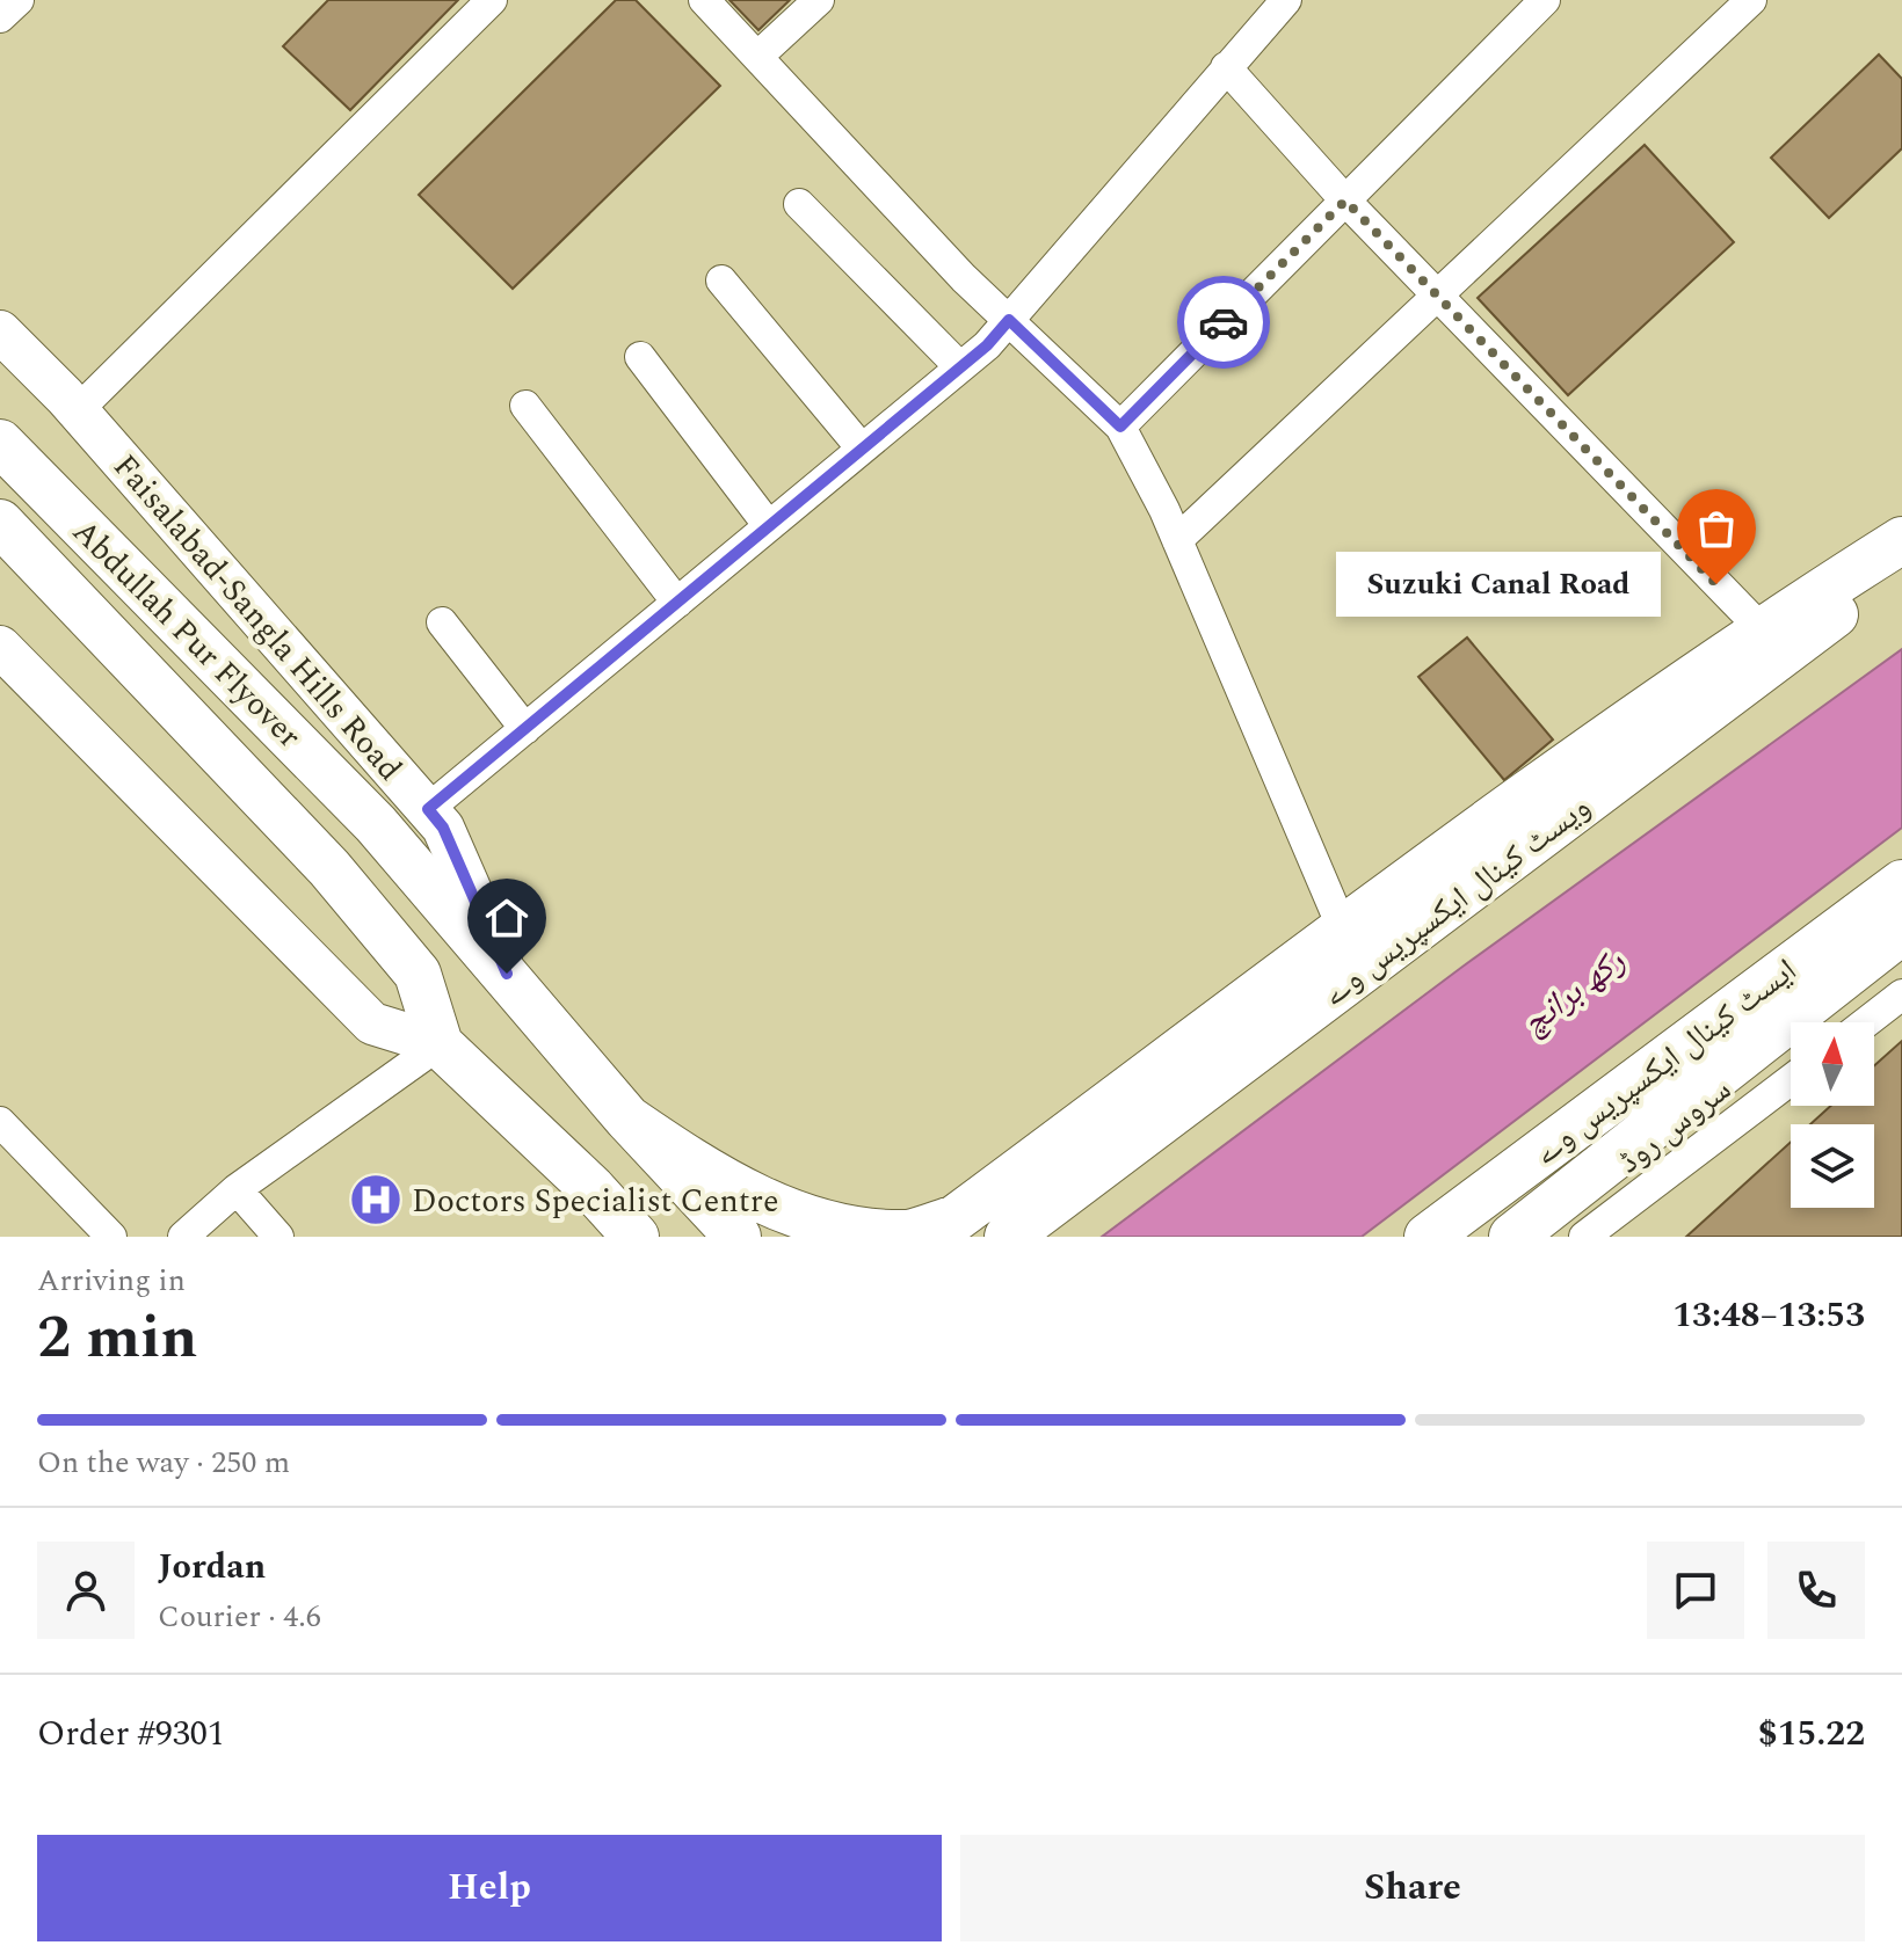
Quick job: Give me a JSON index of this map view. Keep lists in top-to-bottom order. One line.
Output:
{"streets":{"main road":["Faisalabad-Sangla Hills Road","Abdullah Pur Flyover","ویسٹ کینال ایکسپریس وے","ایسٹ کینال ایکسپریس وے"],"street":["سروس روڈ"]},"crossings":[["Faisalabad-Sangla Hills Road","Abdullah Pur Flyover"]],"water":["رکھ برانچ"],"places":{"other":["Suzuki Canal Road"],"hospital":["Doctors Specialist Centre"]},"north":"top","page":{"bubble":"Suzuki Canal Road","heading":["2 min","Arriving in","13:48–13:53"],"panel":["Jordan","Courier · 4.6","Order #9301","$15.22"],"bar":"On the way · 250 m","buttons":["Help","Share"]}}
